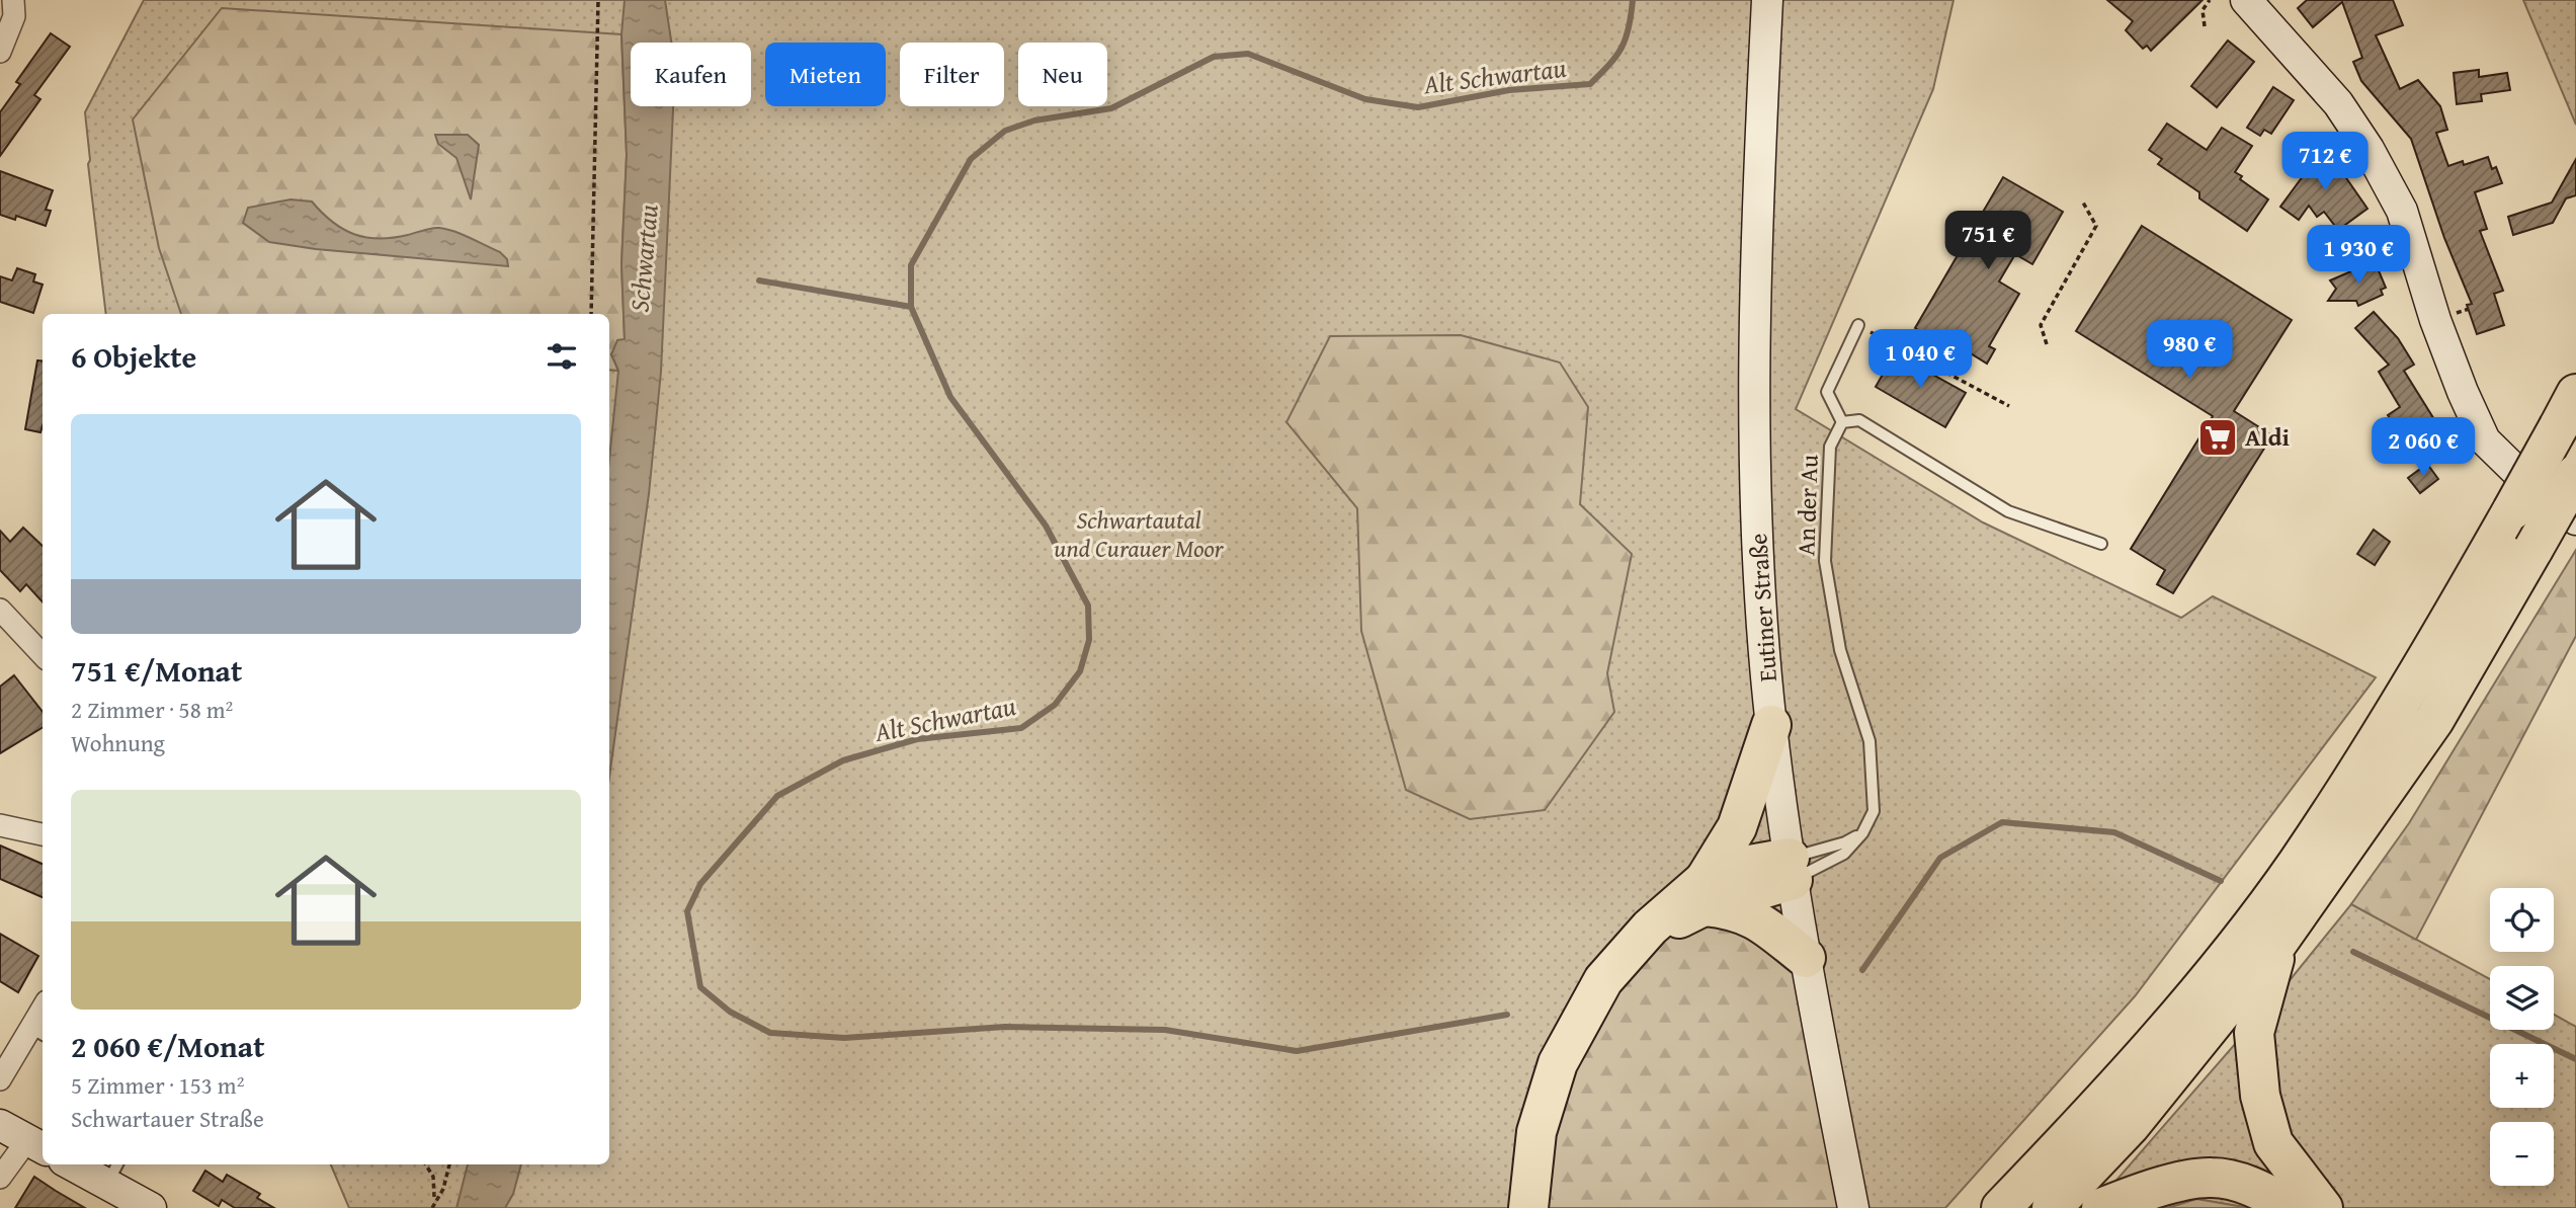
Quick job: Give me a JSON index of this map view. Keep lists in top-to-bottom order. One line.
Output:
{"streets":{"main road":["Eutiner Straße"],"lane":["An der Au"]},"crossings":[["An der Au","Eutiner Straße"]],"water":["Alt Schwartau","Schwartau"],"parks":["Schwartautal und Curauer Moor"],"places":{"supermarket":["Aldi"]},"page":{"chip":["Kaufen","Mieten","Filter","Neu"],"price":["712 €","751 €","1 930 €","980 €","1 040 €","2 060 €"],"heading":"6 Objekte","list":[{"name":"751 €/Monat","note":"2 Zimmer · 58 m² · Wohnung"},{"name":"2 060 €/Monat","note":"5 Zimmer · 153 m² · Schwartauer Straße"}],"map_buttons":["+","−"]}}
